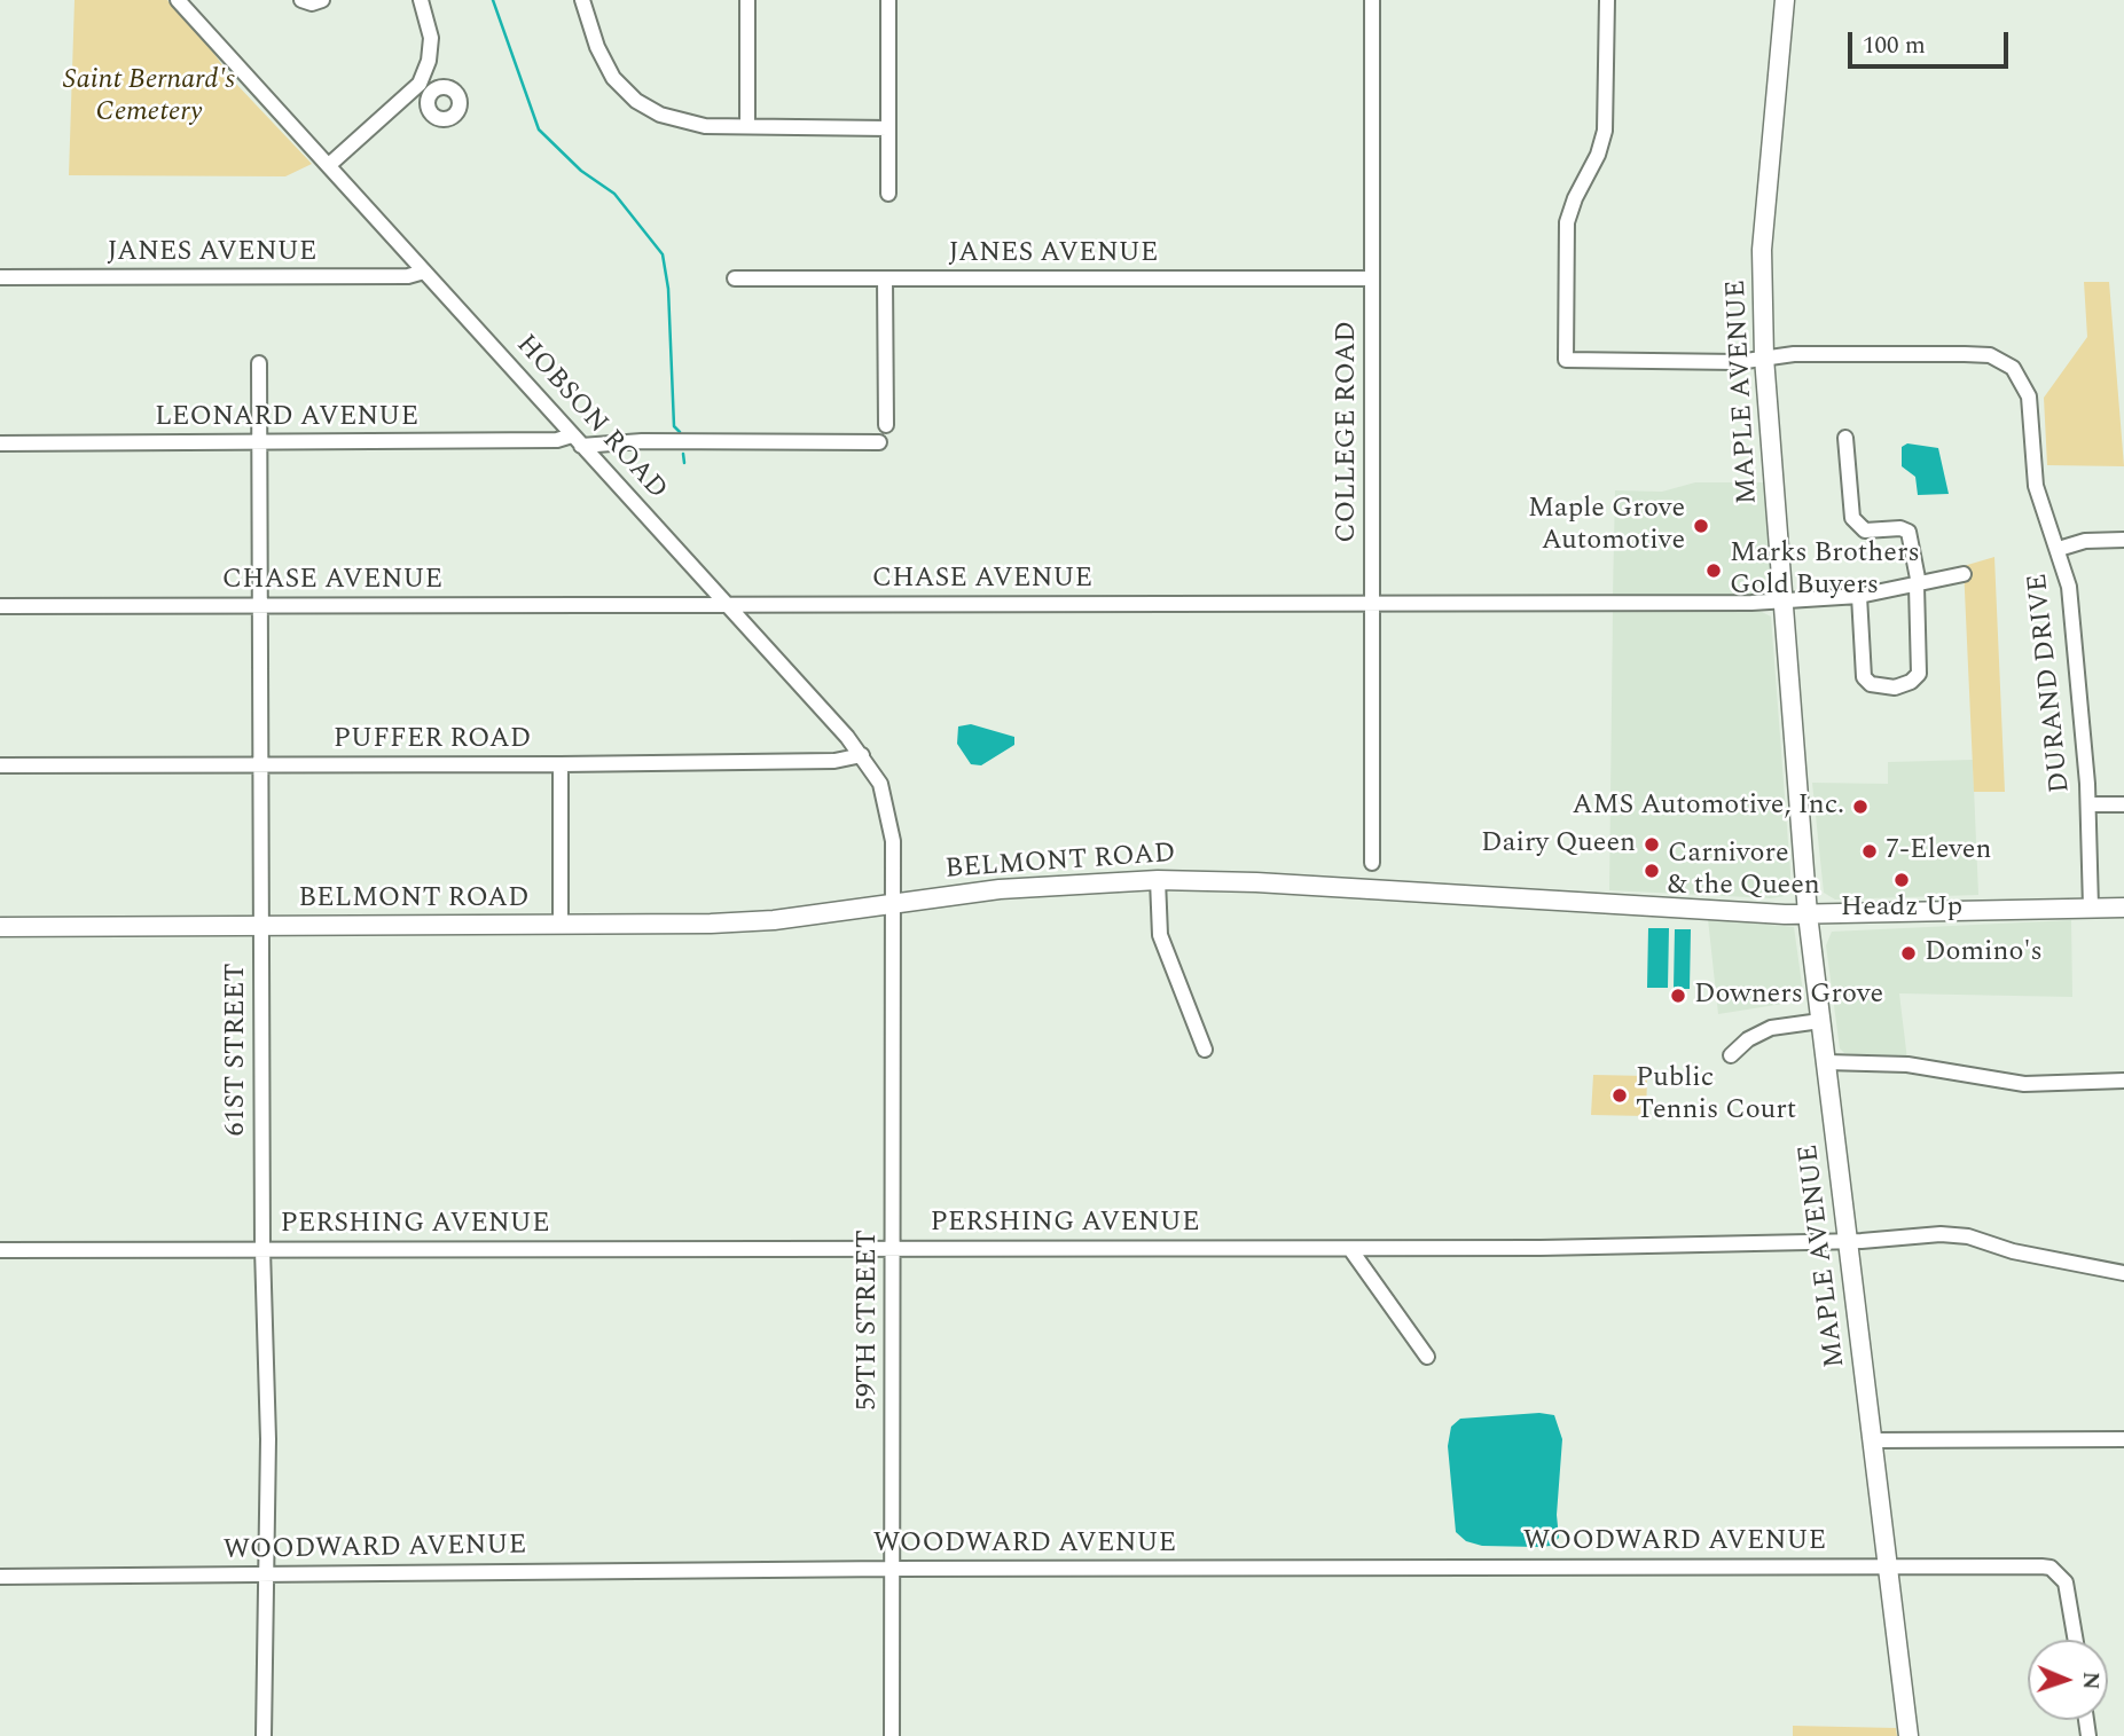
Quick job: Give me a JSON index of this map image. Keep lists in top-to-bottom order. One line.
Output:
{"streets":{"main road":["MAPLE AVENUE","BELMONT ROAD"],"street":["JANES AVENUE","LEONARD AVENUE","HOBSON ROAD","COLLEGE ROAD","CHASE AVENUE","DURAND DRIVE","PUFFER ROAD","61ST STREET","PERSHING AVENUE","59TH STREET","WOODWARD AVENUE"]},"crossings":[["JANES AVENUE","HOBSON ROAD"],["JANES AVENUE","COLLEGE ROAD"],["MAPLE AVENUE","CHASE AVENUE"],["MAPLE AVENUE","DURAND DRIVE"],["MAPLE AVENUE","BELMONT ROAD"],["MAPLE AVENUE","PERSHING AVENUE"],["MAPLE AVENUE","WOODWARD AVENUE"],["LEONARD AVENUE","HOBSON ROAD"],["LEONARD AVENUE","61ST STREET"],["HOBSON ROAD","CHASE AVENUE"],["HOBSON ROAD","PUFFER ROAD"],["HOBSON ROAD","BELMONT ROAD"],["HOBSON ROAD","59TH STREET"],["COLLEGE ROAD","CHASE AVENUE"],["CHASE AVENUE","61ST STREET"],["DURAND DRIVE","BELMONT ROAD"],["PUFFER ROAD","61ST STREET"],["BELMONT ROAD","61ST STREET"],["BELMONT ROAD","59TH STREET"],["61ST STREET","PERSHING AVENUE"],["61ST STREET","WOODWARD AVENUE"],["PERSHING AVENUE","59TH STREET"],["59TH STREET","WOODWARD AVENUE"]],"parks":["Saint Bernard's Cemetery"],"places":["Maple Grove Automotive","Marks Brothers Gold Buyers","AMS Automotive, Inc.","Dairy Queen","7-Eleven","Carnivore & the Queen","Headz Up","Domino's","Downers Grove","Public Tennis Court"],"scale_bar":"100 m","north":"right"}
